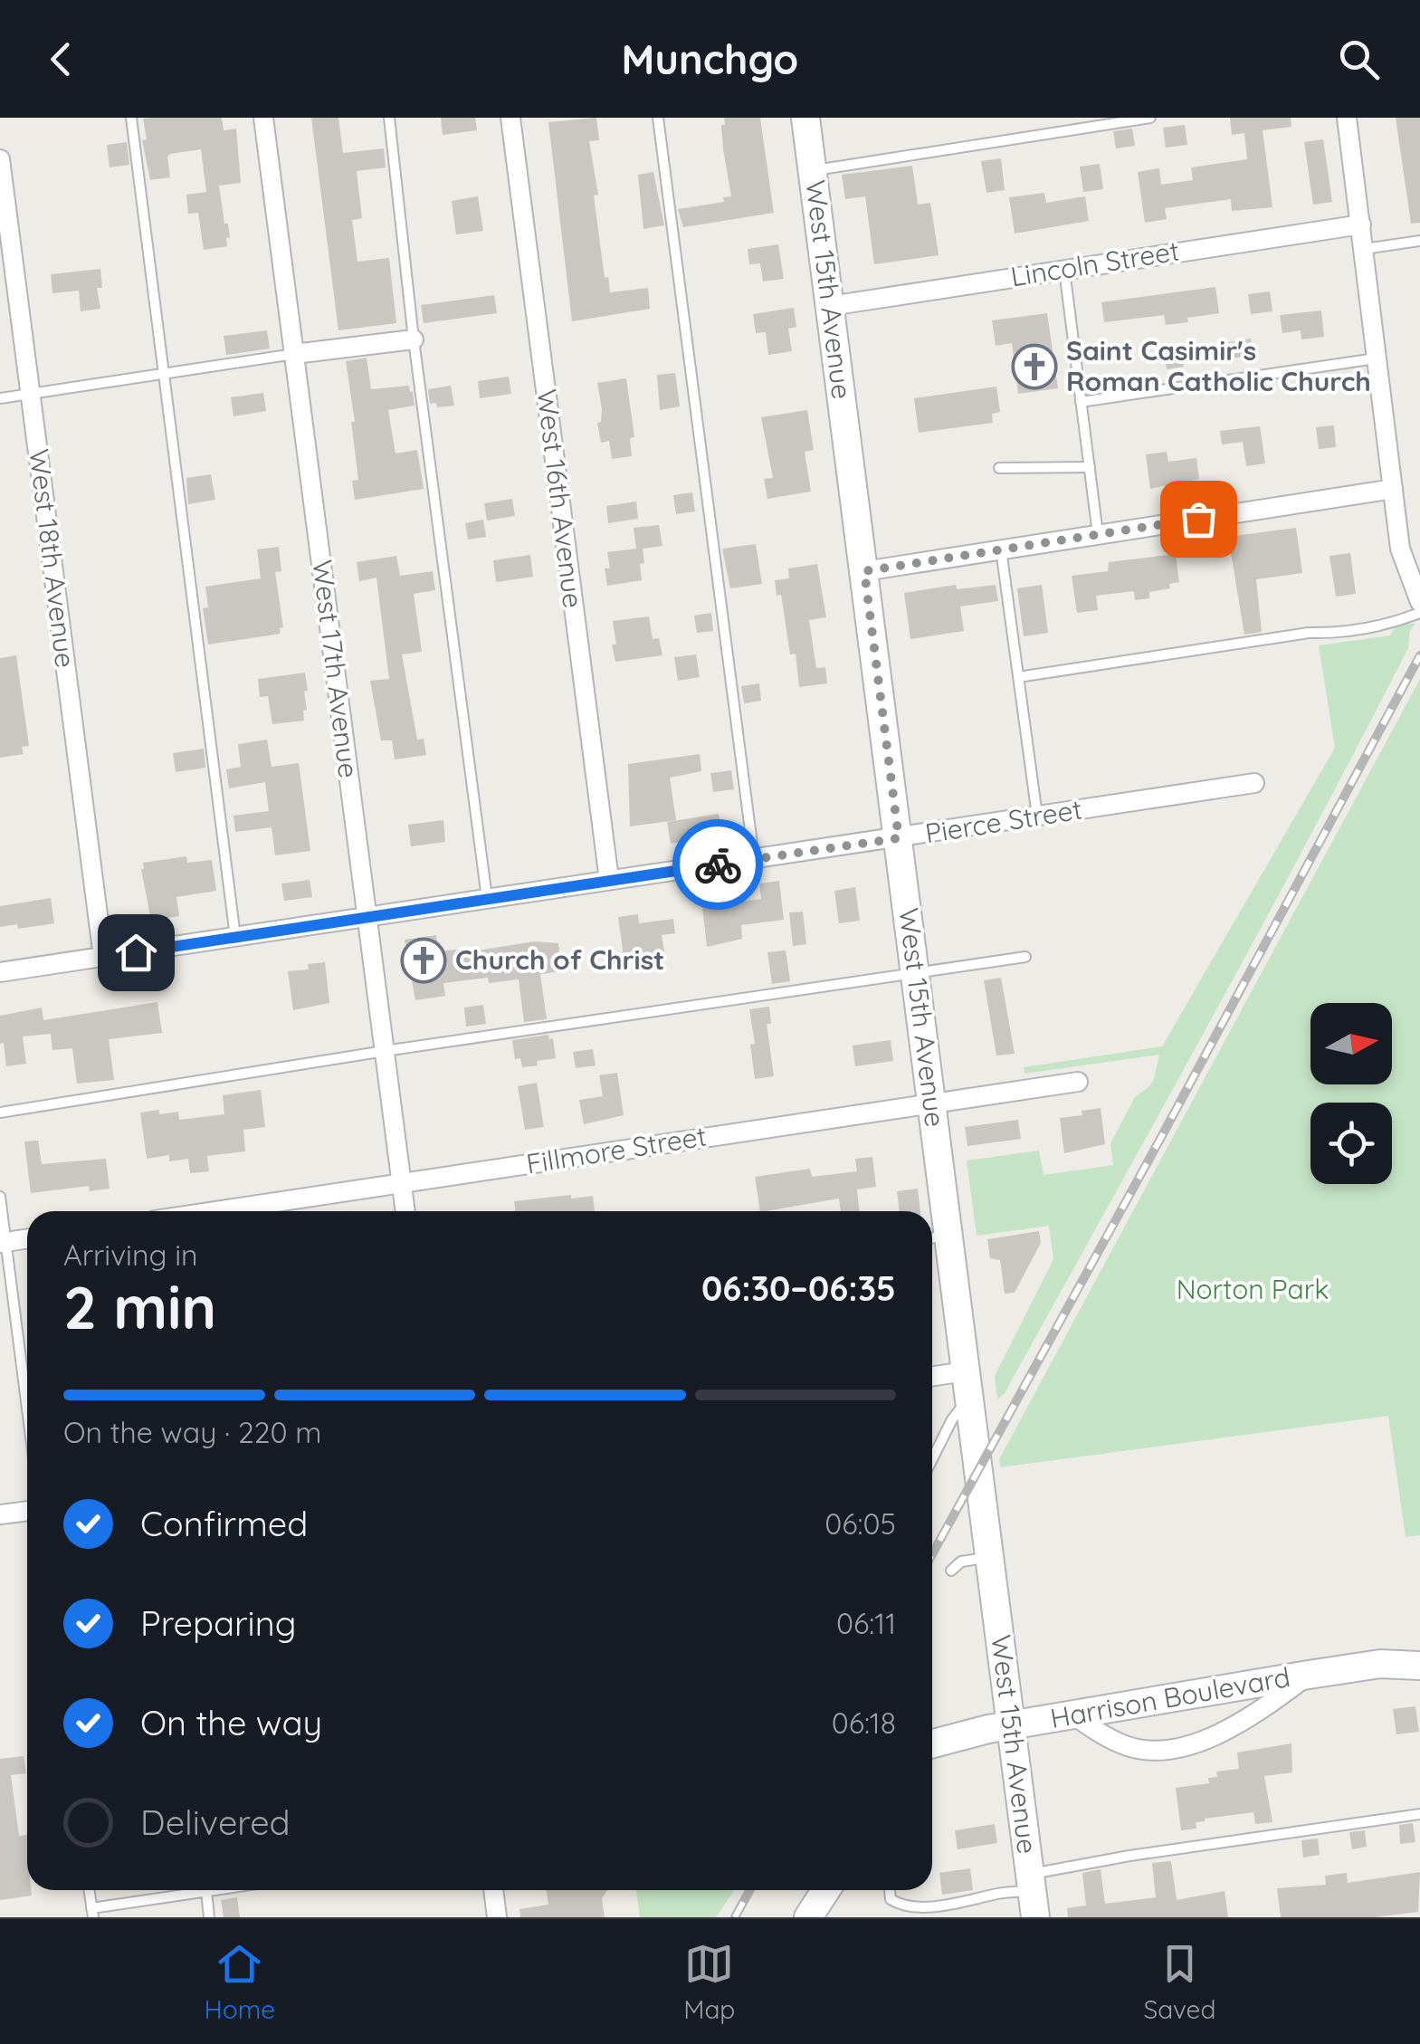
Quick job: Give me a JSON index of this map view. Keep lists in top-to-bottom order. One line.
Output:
{"streets":{"main road":["West 15th Avenue","Harrison Boulevard"],"street":["Lincoln Street","West 16th Avenue","West 18th Avenue","West 17th Avenue","Pierce Street","Fillmore Street"]},"crossings":[["Lincoln Street","West 15th Avenue"],["West 15th Avenue","Pierce Street"],["West 15th Avenue","Fillmore Street"],["West 15th Avenue","Harrison Boulevard"],["West 16th Avenue","Pierce Street"],["West 18th Avenue","Pierce Street"],["West 17th Avenue","Pierce Street"],["West 17th Avenue","Fillmore Street"]],"parks":["Norton Park"],"places":{"church":["Saint Casimir's Roman Catholic Church","Church of Christ"]},"north":"right","page":{"header":"Munchgo","heading":["2 min","Arriving in","06:30–06:35"],"bar":"On the way · 220 m","list":[["Confirmed","06:05"],["Preparing","06:11"],["On the way","06:18"],"Delivered"],"tabs":["Home","Map","Saved"]}}
